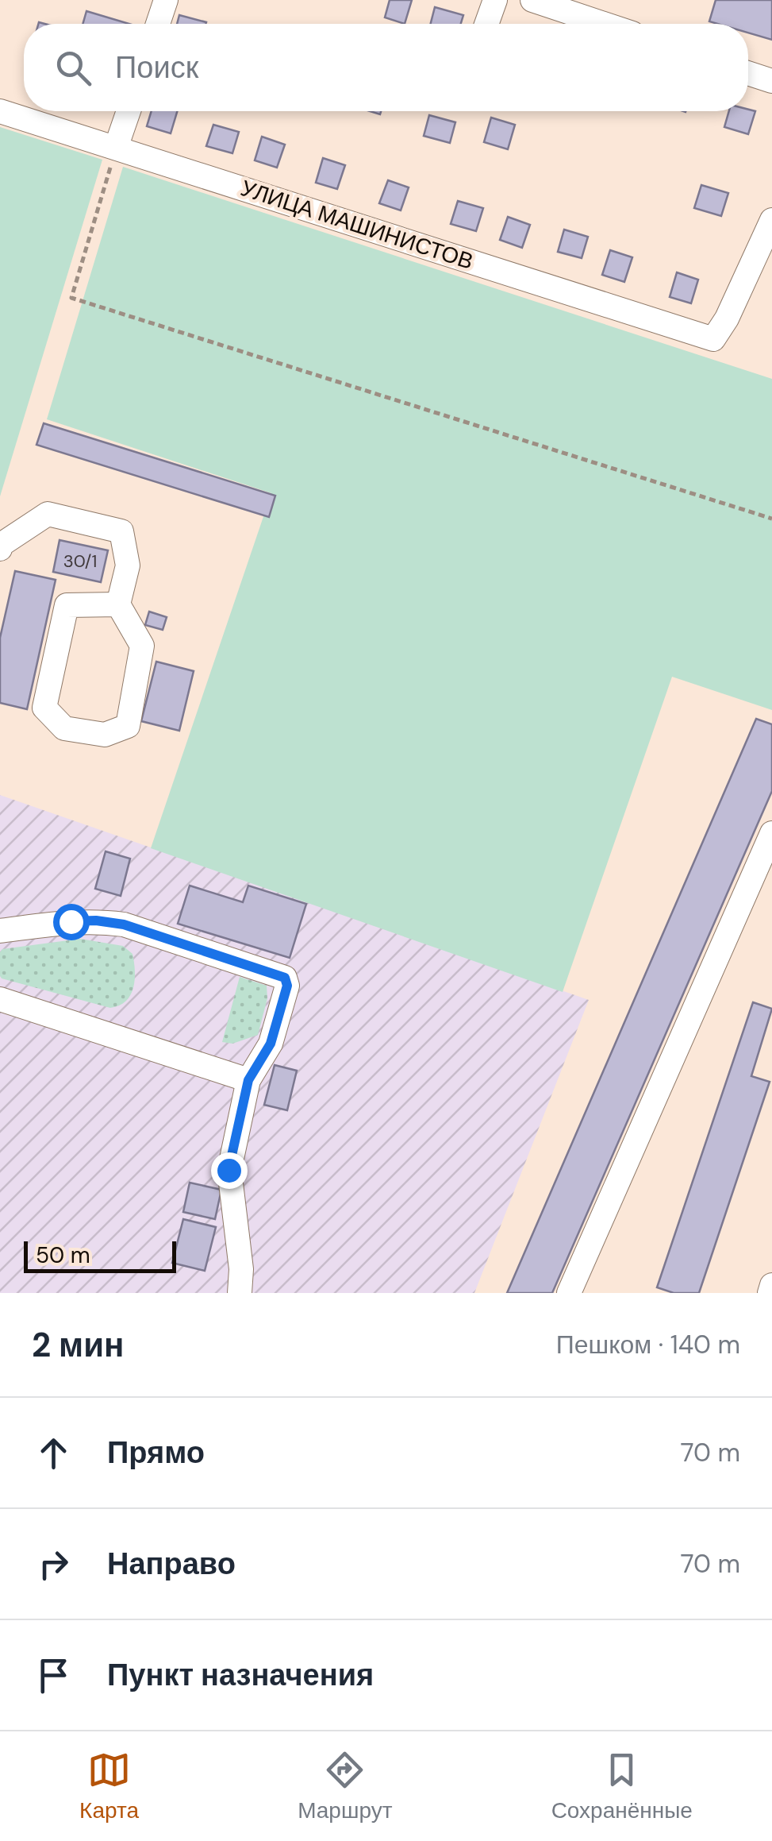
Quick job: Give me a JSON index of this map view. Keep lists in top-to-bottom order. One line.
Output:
{"streets":{"street":["УЛИЦА МАШИНИСТОВ"]},"house_numbers":["30/1"],"scale_bar":"50 m","page":{"search":"Поиск","scale":"50 m","heading":["2 мин","Пешком · 140 m"],"list":[["Прямо","70 m"],["Направо","70 m"],"Пункт назначения"],"nav":["Карта","Маршрут","Сохранённые"]}}
